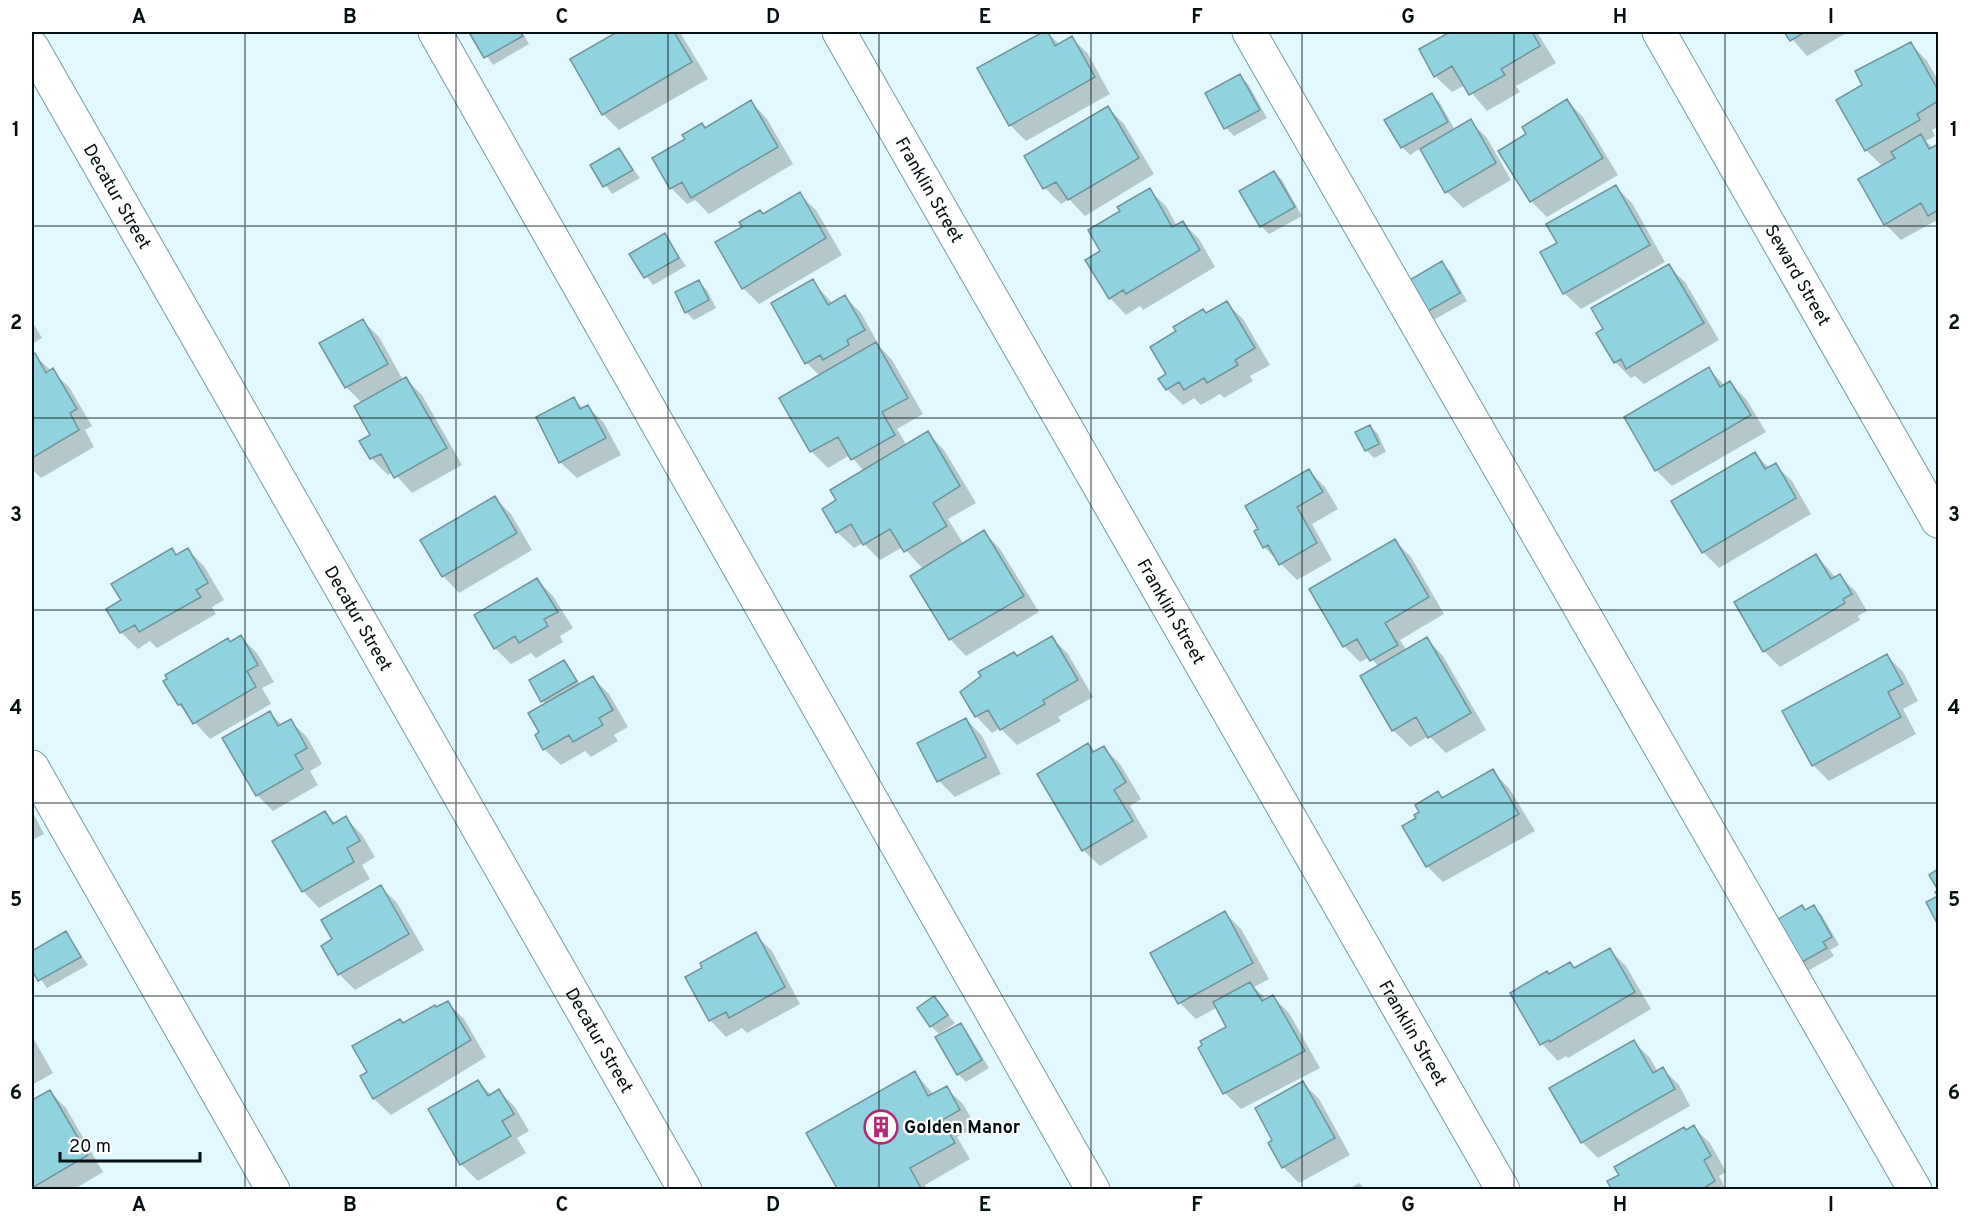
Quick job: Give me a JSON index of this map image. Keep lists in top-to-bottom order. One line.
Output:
{"streets":{"street":["Franklin Street","Decatur Street","Seward Street"]},"places":{"building":["Golden Manor"]},"scale_bar":"20 m","grid":{"columns":["A","B","C","D","E","F","G","H","I"],"rows":["1","2","3","4","5","6"]}}
